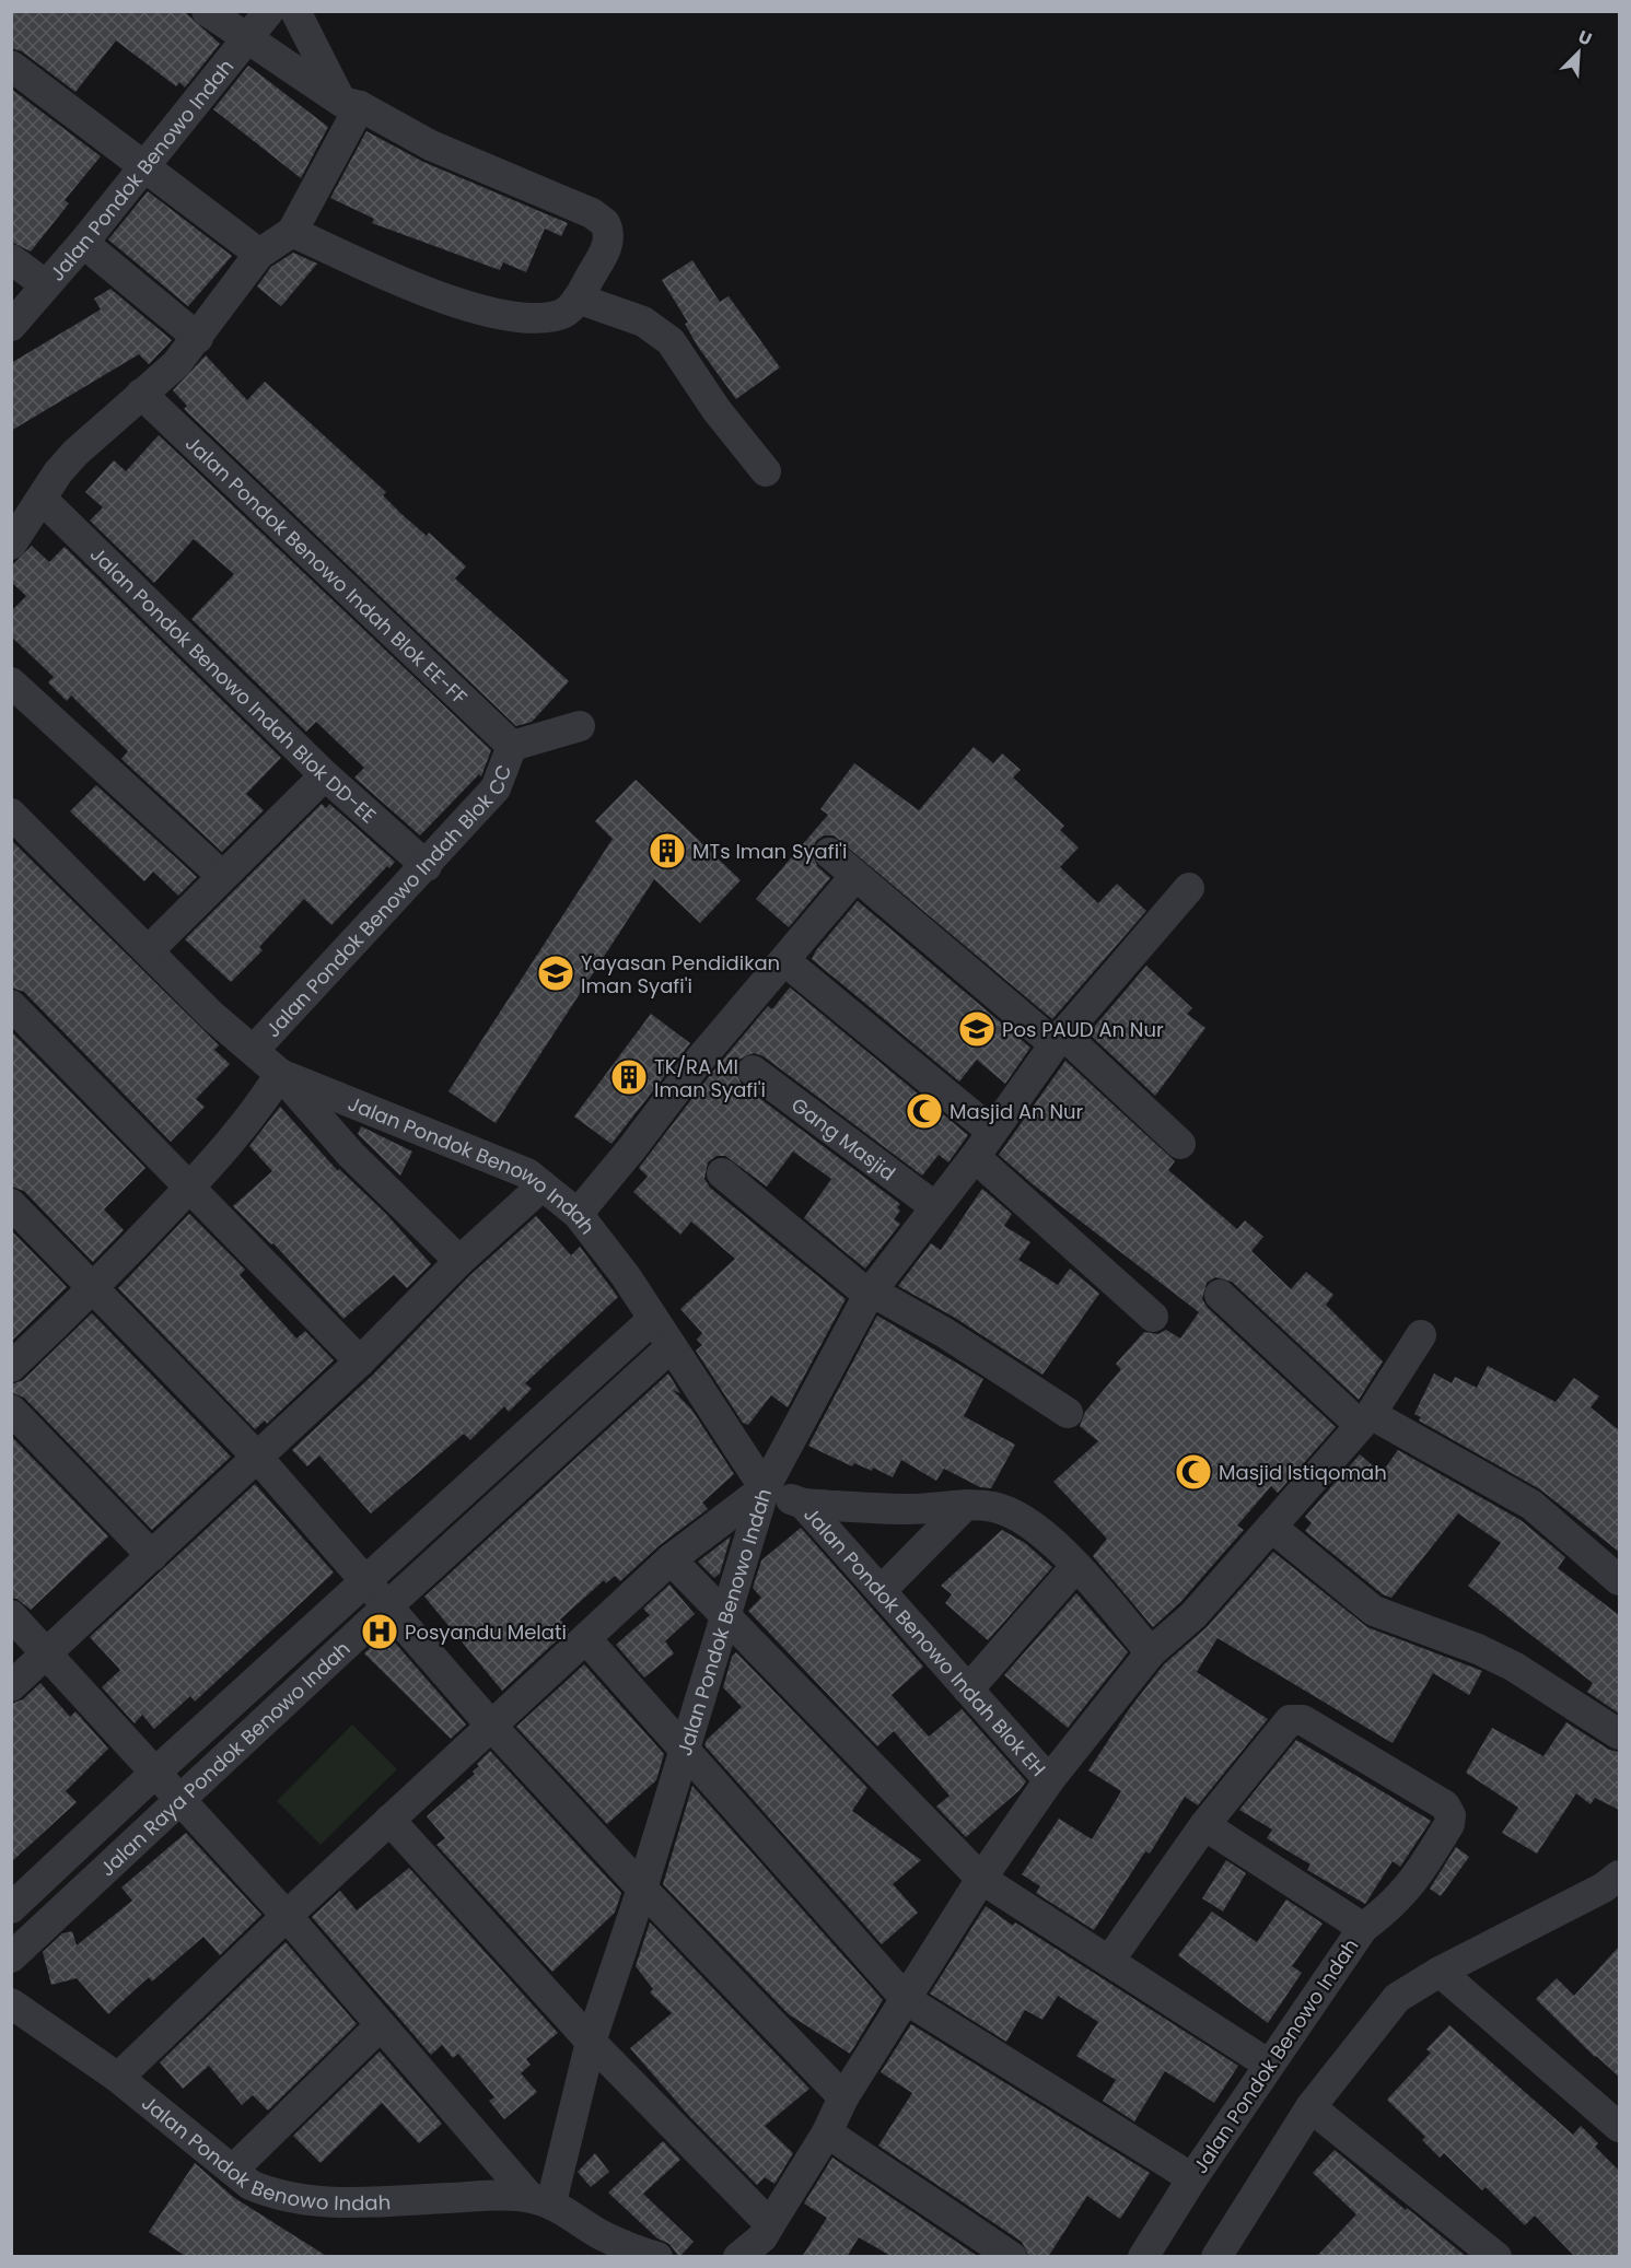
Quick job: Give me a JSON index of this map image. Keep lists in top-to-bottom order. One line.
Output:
{"streets":{"street":["Jalan Pondok Benowo Indah","Jalan Pondok Benowo Indah Blok EE-FF","Jalan Pondok Benowo Indah Blok DD-EE","Jalan Pondok Benowo Indah Blok CC","Gang Masjid","Jalan Pondok Benowo Indah Blok EH","Jalan Raya Pondok Benowo Indah"]},"crossings":[["Jalan Pondok Benowo Indah","Jalan Pondok Benowo Indah Blok EH"],["Jalan Pondok Benowo Indah","Jalan Raya Pondok Benowo Indah"],["Jalan Pondok Benowo Indah Blok EE-FF","Jalan Pondok Benowo Indah Blok CC"],["Jalan Pondok Benowo Indah Blok DD-EE","Jalan Pondok Benowo Indah Blok CC"]],"places":{"building":["MTs Iman Syafi'i","TK/RA MI Iman Syafi'i"],"school or university":["Yayasan Pendidikan Iman Syafi'i","Pos PAUD An Nur"],"mosque":["Masjid An Nur","Masjid Istiqomah"],"hospital":["Posyandu Melati"]},"north":"top right"}
